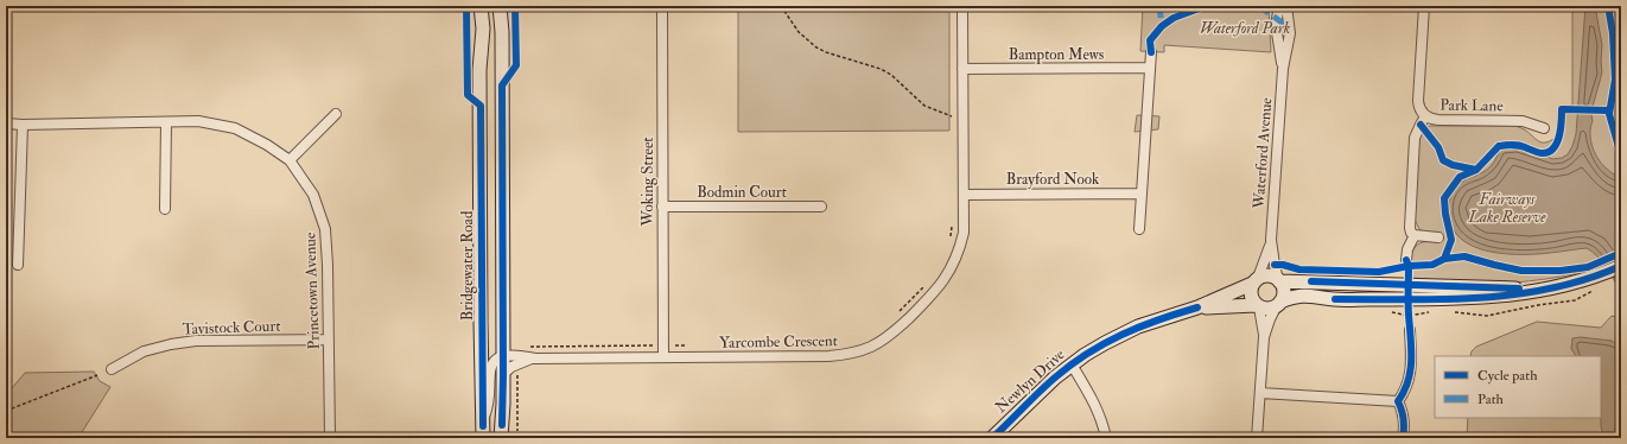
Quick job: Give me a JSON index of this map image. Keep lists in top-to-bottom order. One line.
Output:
{"streets":{"street":["Bampton Mews","Park Lane","Waterford Avenue","Brayford Nook","Woking Street","Bodmin Court","Bridgewater Road","Princetown Avenue","Tavistock Court","Yarcombe Crescent","Newlyn Drive"]},"crossings":[["Bampton Mews","Yarcombe Crescent"],["Waterford Avenue","Newlyn Drive"],["Brayford Nook","Yarcombe Crescent"],["Woking Street","Bodmin Court"],["Woking Street","Yarcombe Crescent"],["Princetown Avenue","Tavistock Court"]],"parks":["Waterford Park","Fairways Lake Reserve"],"legend":["Cycle path","Path"]}
